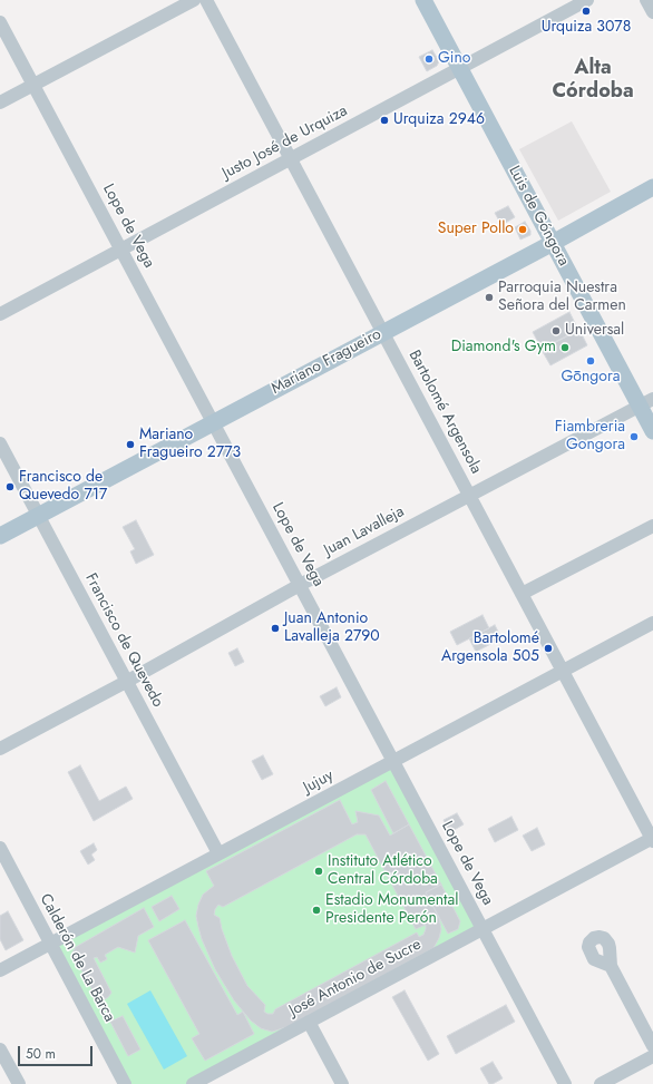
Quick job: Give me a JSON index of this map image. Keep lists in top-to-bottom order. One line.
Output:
{"streets":{"main road":["Luis de Góngora","Mariano Fragueiro"],"street":["Justo José de Urquiza","Lope de Vega","Bartolomé Argensola","Juan Lavalleja","Francisco de Quevedo","Jujuy","Calderón de La Barca","José Antonio de Sucre"]},"crossings":[["Justo José de Urquiza","Luis de Góngora"],["Justo José de Urquiza","Lope de Vega"],["Justo José de Urquiza","Bartolomé Argensola"],["Luis de Góngora","Mariano Fragueiro"],["Luis de Góngora","Juan Lavalleja"],["Lope de Vega","Mariano Fragueiro"],["Lope de Vega","Juan Lavalleja"],["Lope de Vega","Jujuy"],["Lope de Vega","José Antonio de Sucre"],["Mariano Fragueiro","Bartolomé Argensola"],["Mariano Fragueiro","Francisco de Quevedo"],["Bartolomé Argensola","Juan Lavalleja"],["Bartolomé Argensola","Jujuy"],["Bartolomé Argensola","José Antonio de Sucre"],["Juan Lavalleja","Francisco de Quevedo"],["Francisco de Quevedo","Jujuy"],["Jujuy","Calderón de La Barca"]],"districts":["Alta Córdoba"],"places":["Urquiza 3078","Gino","Urquiza 2946","Super Pollo","Parroquia Nuestra Señora del Carmen","Universal","Diamond's Gym","Gōngora","Fiambreria Gongora","Mariano Fragueiro 2773","Francisco de Quevedo 717","Juan Antonio Lavalleja 2790","Bartolomé Argensola 505","Instituto Atlético Central Córdoba","Estadio Monumental Presidente Perón"],"scale_bar":"50 m"}
